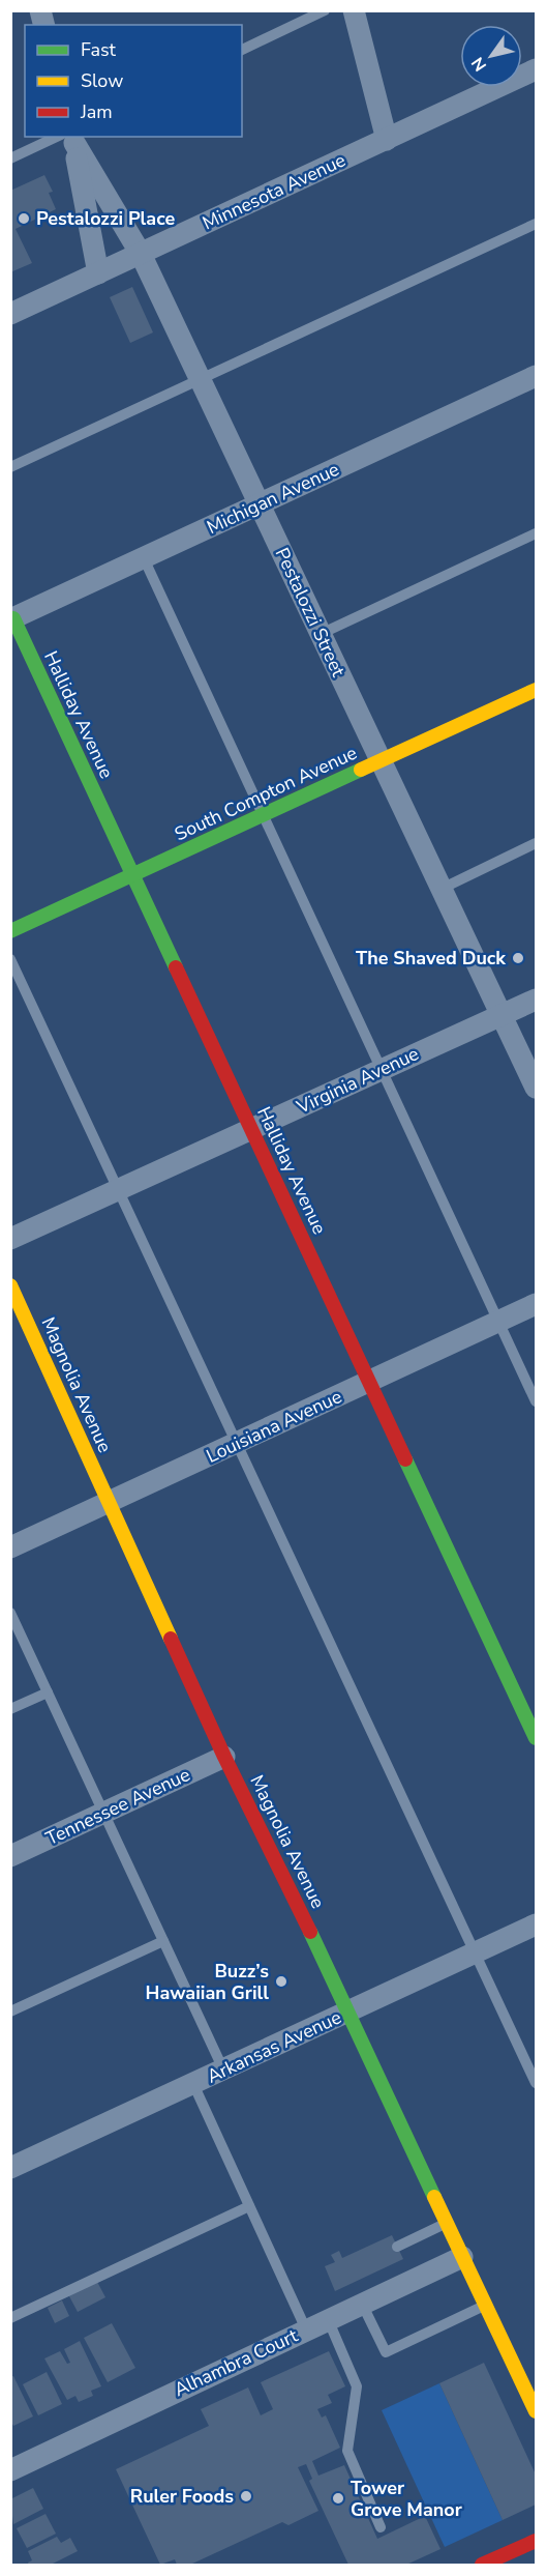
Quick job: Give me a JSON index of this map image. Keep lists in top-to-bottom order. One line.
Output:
{"streets":{"street":["Minnesota Avenue","Michigan Avenue","Pestalozzi Street","Halliday Avenue","South Compton Avenue","Virginia Avenue","Magnolia Avenue","Louisiana Avenue","Tennessee Avenue","Arkansas Avenue","Alhambra Court"]},"crossings":[["Minnesota Avenue","Pestalozzi Street"],["Michigan Avenue","Pestalozzi Street"],["Michigan Avenue","Halliday Avenue"],["Pestalozzi Street","South Compton Avenue"],["Pestalozzi Street","Virginia Avenue"],["Halliday Avenue","South Compton Avenue"],["Halliday Avenue","Virginia Avenue"],["Halliday Avenue","Louisiana Avenue"],["Magnolia Avenue","Louisiana Avenue"],["Magnolia Avenue","Tennessee Avenue"],["Magnolia Avenue","Arkansas Avenue"],["Magnolia Avenue","Alhambra Court"]],"places":["Pestalozzi Place","The Shaved Duck","Buzz’s Hawaiian Grill","Ruler Foods","Tower Grove Manor"],"legend":["Fast","Slow","Jam"],"north":"bottom left"}
